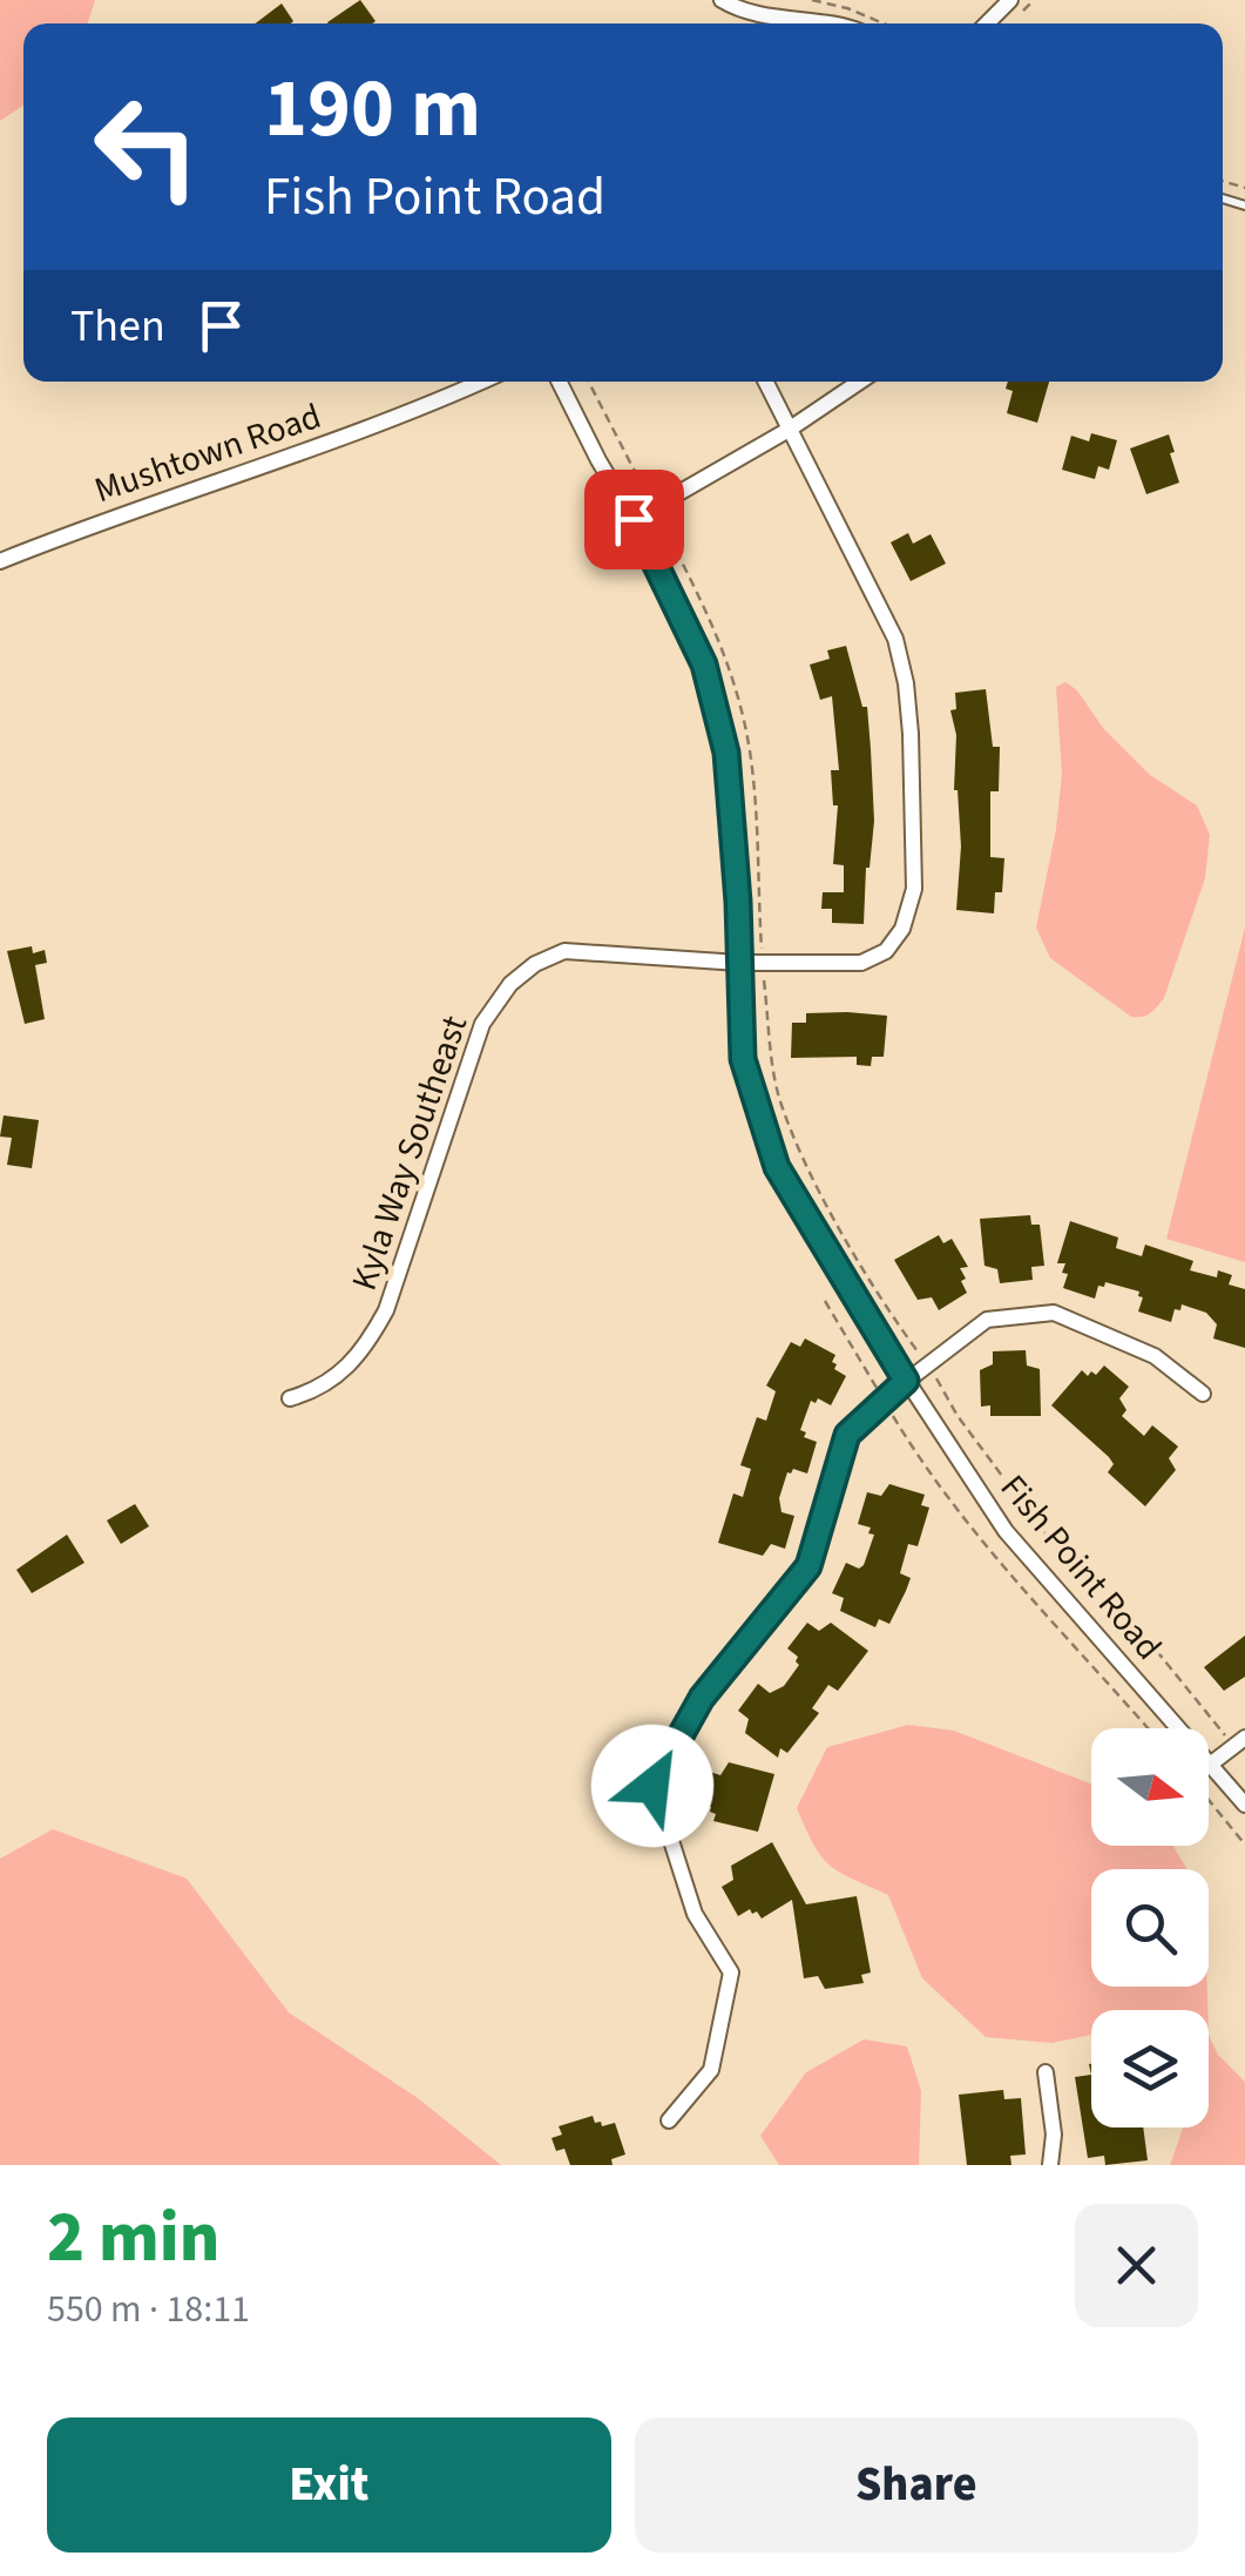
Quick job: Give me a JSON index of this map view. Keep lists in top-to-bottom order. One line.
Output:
{"streets":{"street":["Mushtown Road","Kyla Way Southeast","Fish Point Road"]},"crossings":[["Kyla Way Southeast","Fish Point Road"]],"north":"right","page":{"turn":["190 m","Fish Point Road"],"then":"Then","heading":["2 min","550 m · 18:11"],"buttons":["Exit","Share"]}}
